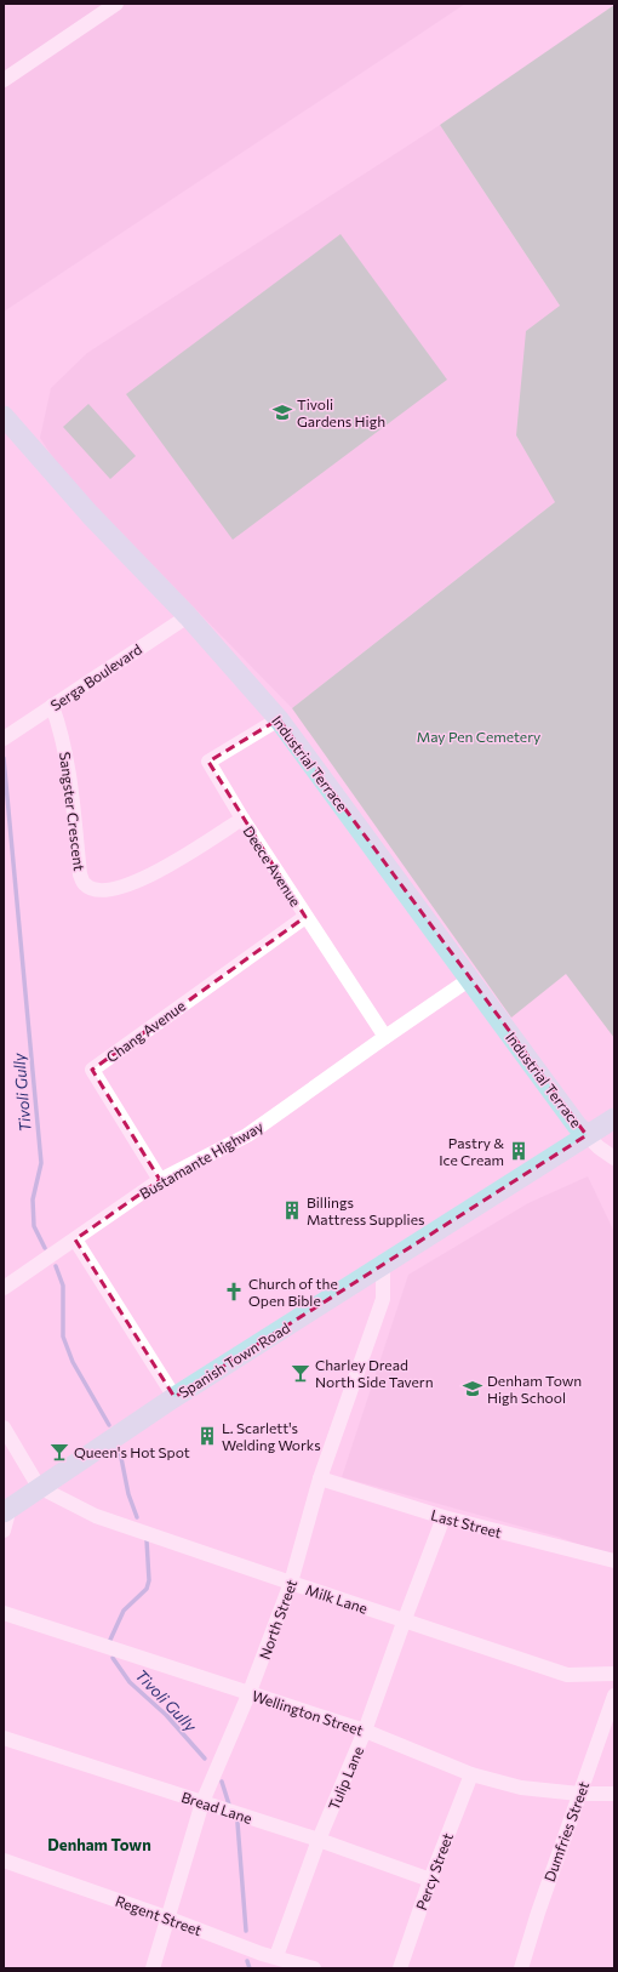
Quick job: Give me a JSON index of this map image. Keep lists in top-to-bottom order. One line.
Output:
{"streets":{"street":["Serga Boulevard","Industrial Terrace","Sangster Crescent","Deece Avenue","Chang Avenue","Bustamante Highway","Spanish Town Road","Last Street","Milk Lane","North Street","Wellington Street","Tulip Lane","Bread Lane","Dumfries Street","Percy Street","Regent Street"]},"crossings":[["Serga Boulevard","Industrial Terrace"],["Serga Boulevard","Sangster Crescent"],["Industrial Terrace","Deece Avenue"],["Industrial Terrace","Bustamante Highway"],["Industrial Terrace","Spanish Town Road"],["Sangster Crescent","Deece Avenue"],["Deece Avenue","Chang Avenue"],["Deece Avenue","Bustamante Highway"],["Chang Avenue","Bustamante Highway"],["Spanish Town Road","Milk Lane"],["Spanish Town Road","North Street"],["Last Street","North Street"],["Last Street","Tulip Lane"],["Milk Lane","North Street"],["Milk Lane","Tulip Lane"],["North Street","Wellington Street"],["North Street","Bread Lane"],["North Street","Regent Street"],["Wellington Street","Tulip Lane"],["Wellington Street","Dumfries Street"],["Wellington Street","Percy Street"],["Tulip Lane","Bread Lane"],["Tulip Lane","Regent Street"],["Bread Lane","Percy Street"]],"districts":["Denham Town"],"water":["Tivoli Gully"],"parks":["May Pen Cemetery"],"places":{"school or university":["Tivoli Gardens High","Denham Town High School"],"building":["Pastry & Ice Cream","Billings Mattress Supplies","L. Scarlett's Welding Works"],"church":["Church of the Open Bible"],"bar":["Charley Dread North Side Tavern","Queen's Hot Spot"]}}
